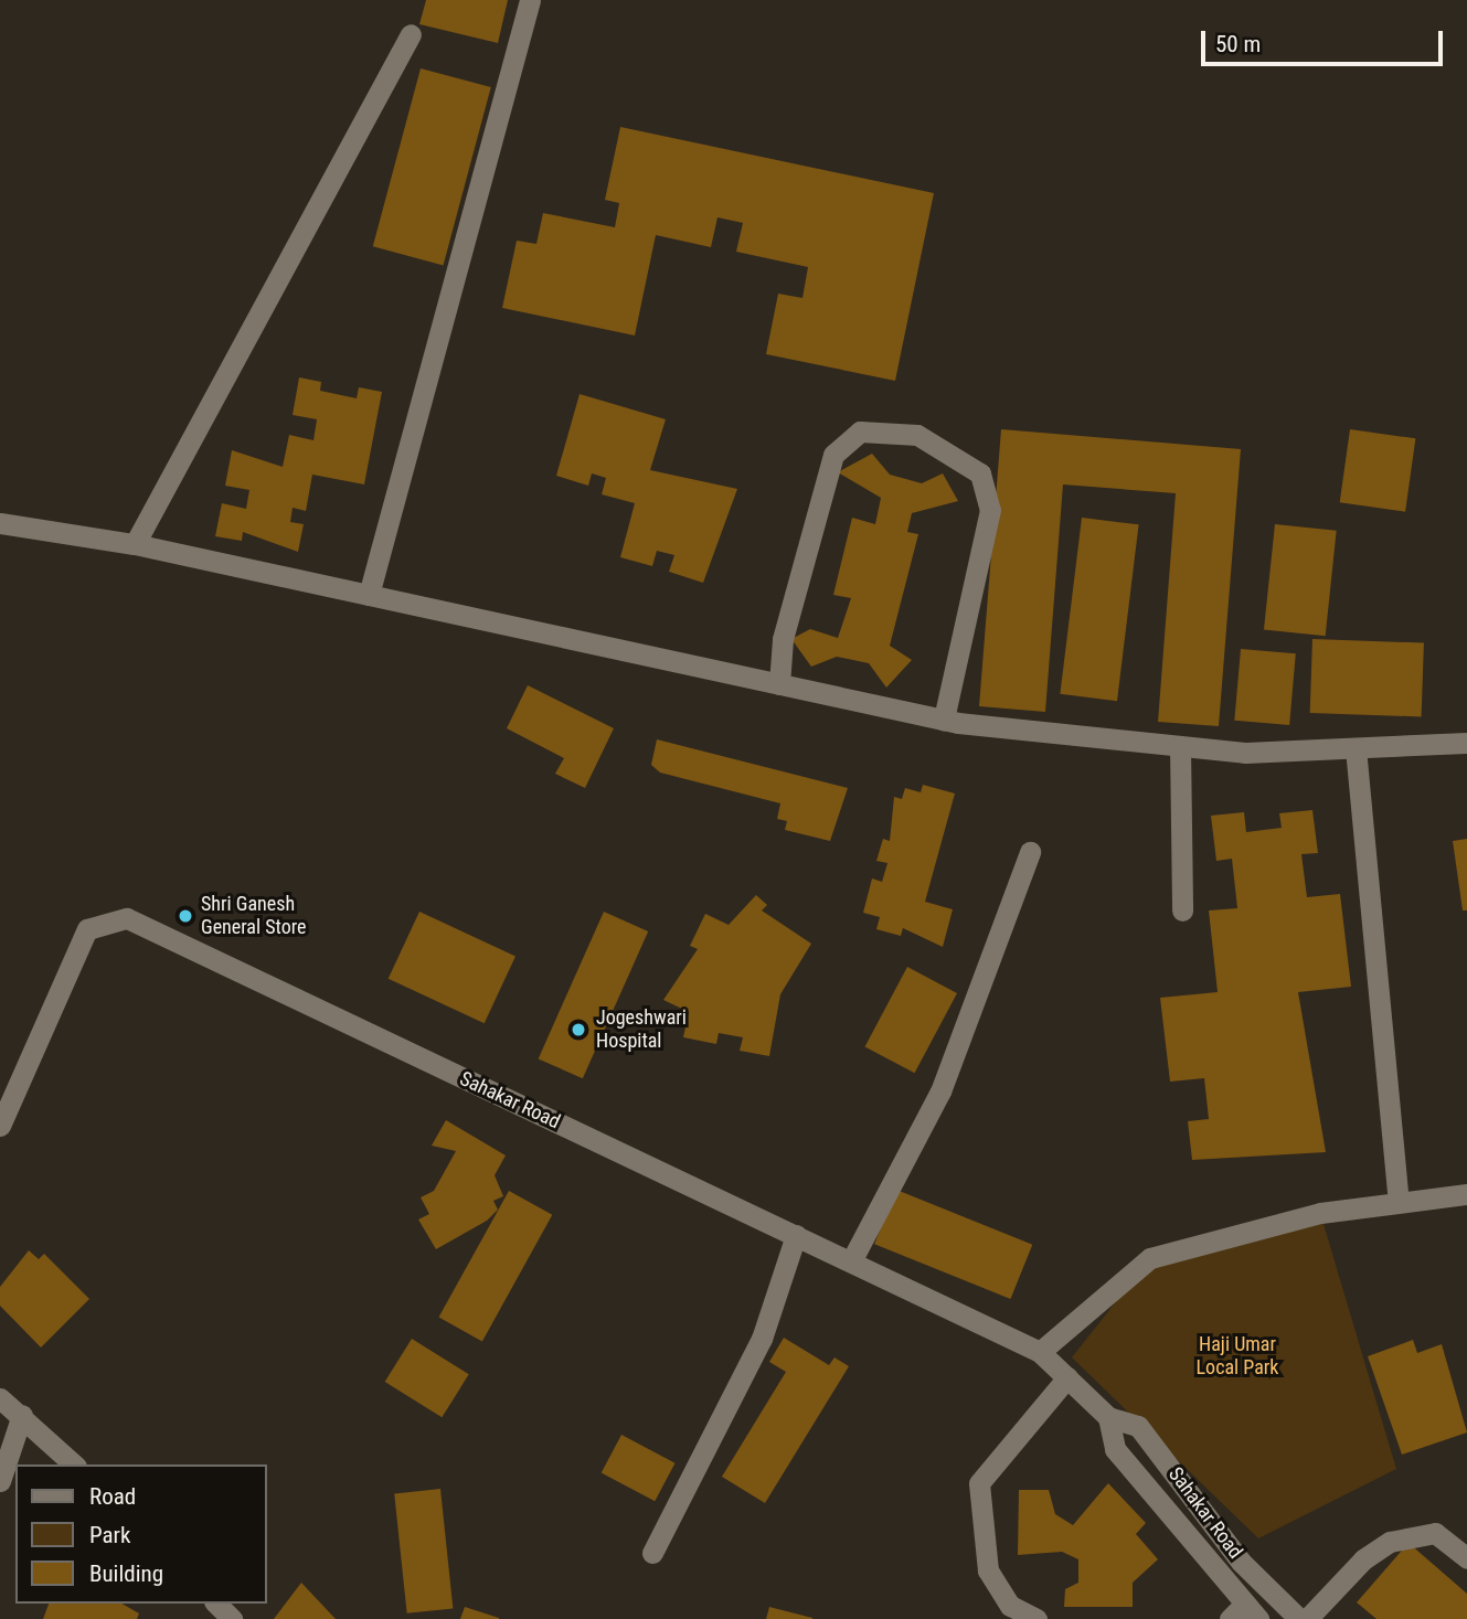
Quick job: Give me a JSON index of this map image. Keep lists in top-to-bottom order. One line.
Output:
{"streets":{"street":["Sahakar Road"]},"parks":["Haji Umar Local Park"],"places":["Shri Ganesh General Store","Jogeshwari Hospital"],"legend":["Road","Park","Building"],"scale_bar":"50 m"}
